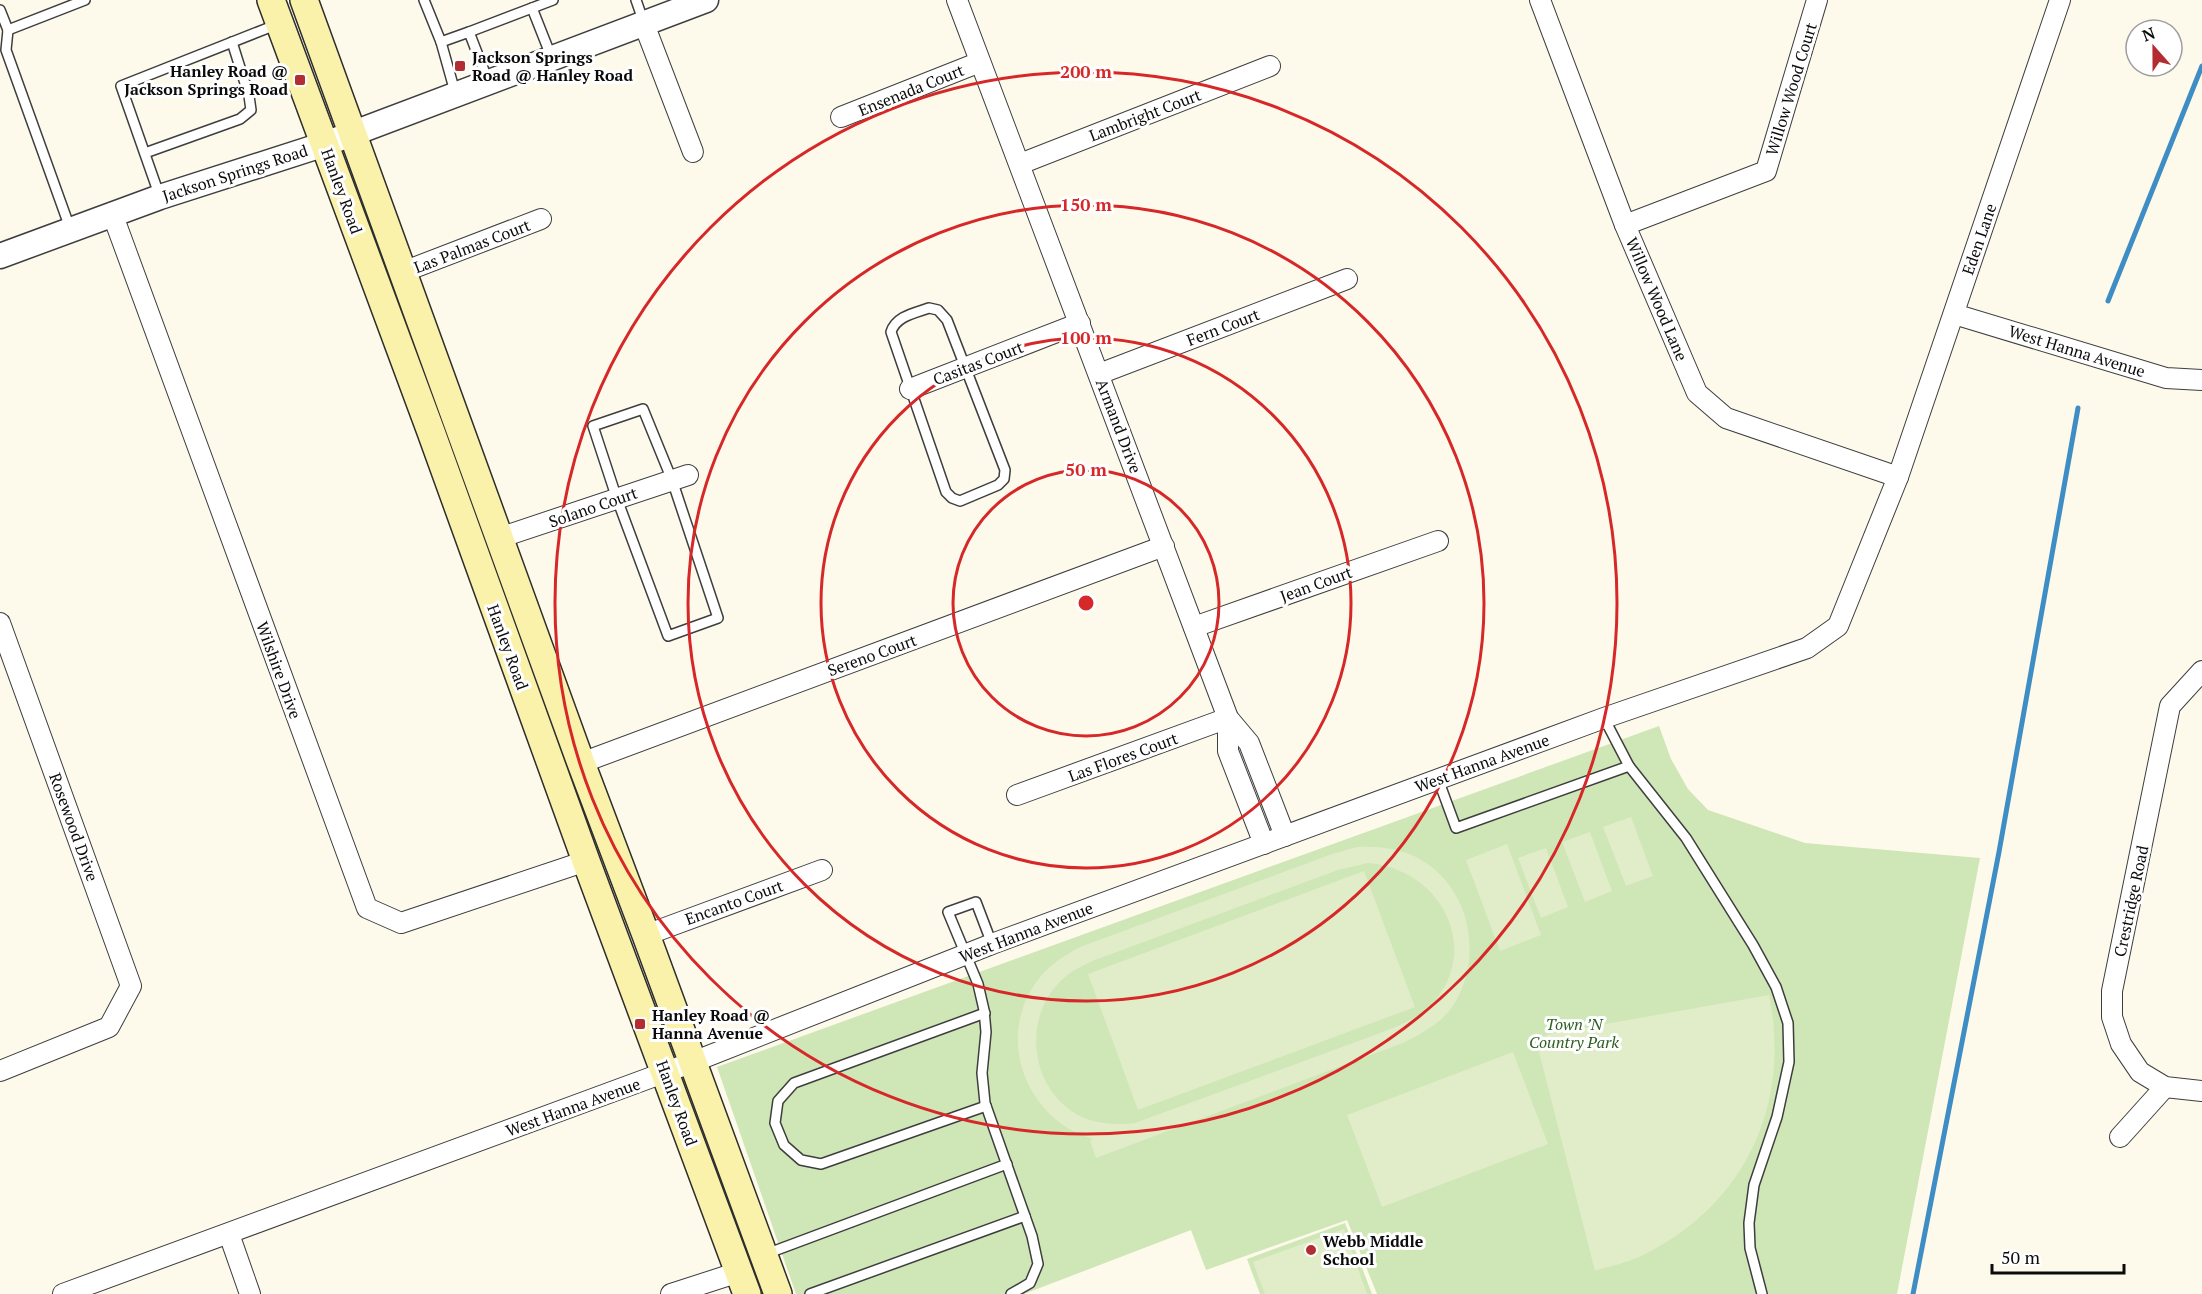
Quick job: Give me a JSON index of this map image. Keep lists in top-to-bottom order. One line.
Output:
{"streets":{"main road":["Hanley Road"],"street":["Willow Wood Court","Ensenada Court","Lambright Court","Jackson Springs Road","Eden Lane","Las Palmas Court","Willow Wood Lane","Fern Court","West Hanna Avenue","Casitas Court","Armand Drive","Solano Court","Jean Court","Sereno Court","Wilshire Drive","Las Flores Court","Rosewood Drive","Crestridge Road","Encanto Court"]},"crossings":[["Willow Wood Court","Willow Wood Lane"],["Ensenada Court","Armand Drive"],["Lambright Court","Armand Drive"],["Jackson Springs Road","Hanley Road"],["Jackson Springs Road","Wilshire Drive"],["Hanley Road","Las Palmas Court"],["Hanley Road","West Hanna Avenue"],["Hanley Road","Solano Court"],["Hanley Road","Sereno Court"],["Hanley Road","Wilshire Drive"],["Hanley Road","Encanto Court"],["Eden Lane","Willow Wood Lane"],["Eden Lane","West Hanna Avenue"],["Willow Wood Lane","West Hanna Avenue"],["Fern Court","Armand Drive"],["West Hanna Avenue","Armand Drive"],["Casitas Court","Armand Drive"],["Armand Drive","Jean Court"],["Armand Drive","Sereno Court"],["Armand Drive","Las Flores Court"]],"parks":["Town ’N Country Park"],"places":{"transit":["Jackson Springs Road @ Hanley Road","Hanley Road @ Jackson Springs Road","Hanley Road @ Hanna Avenue"],"other":["Webb Middle School"]},"scale_bar":"50 m","north":"top","rings":["200 m","150 m","100 m","50 m"]}
